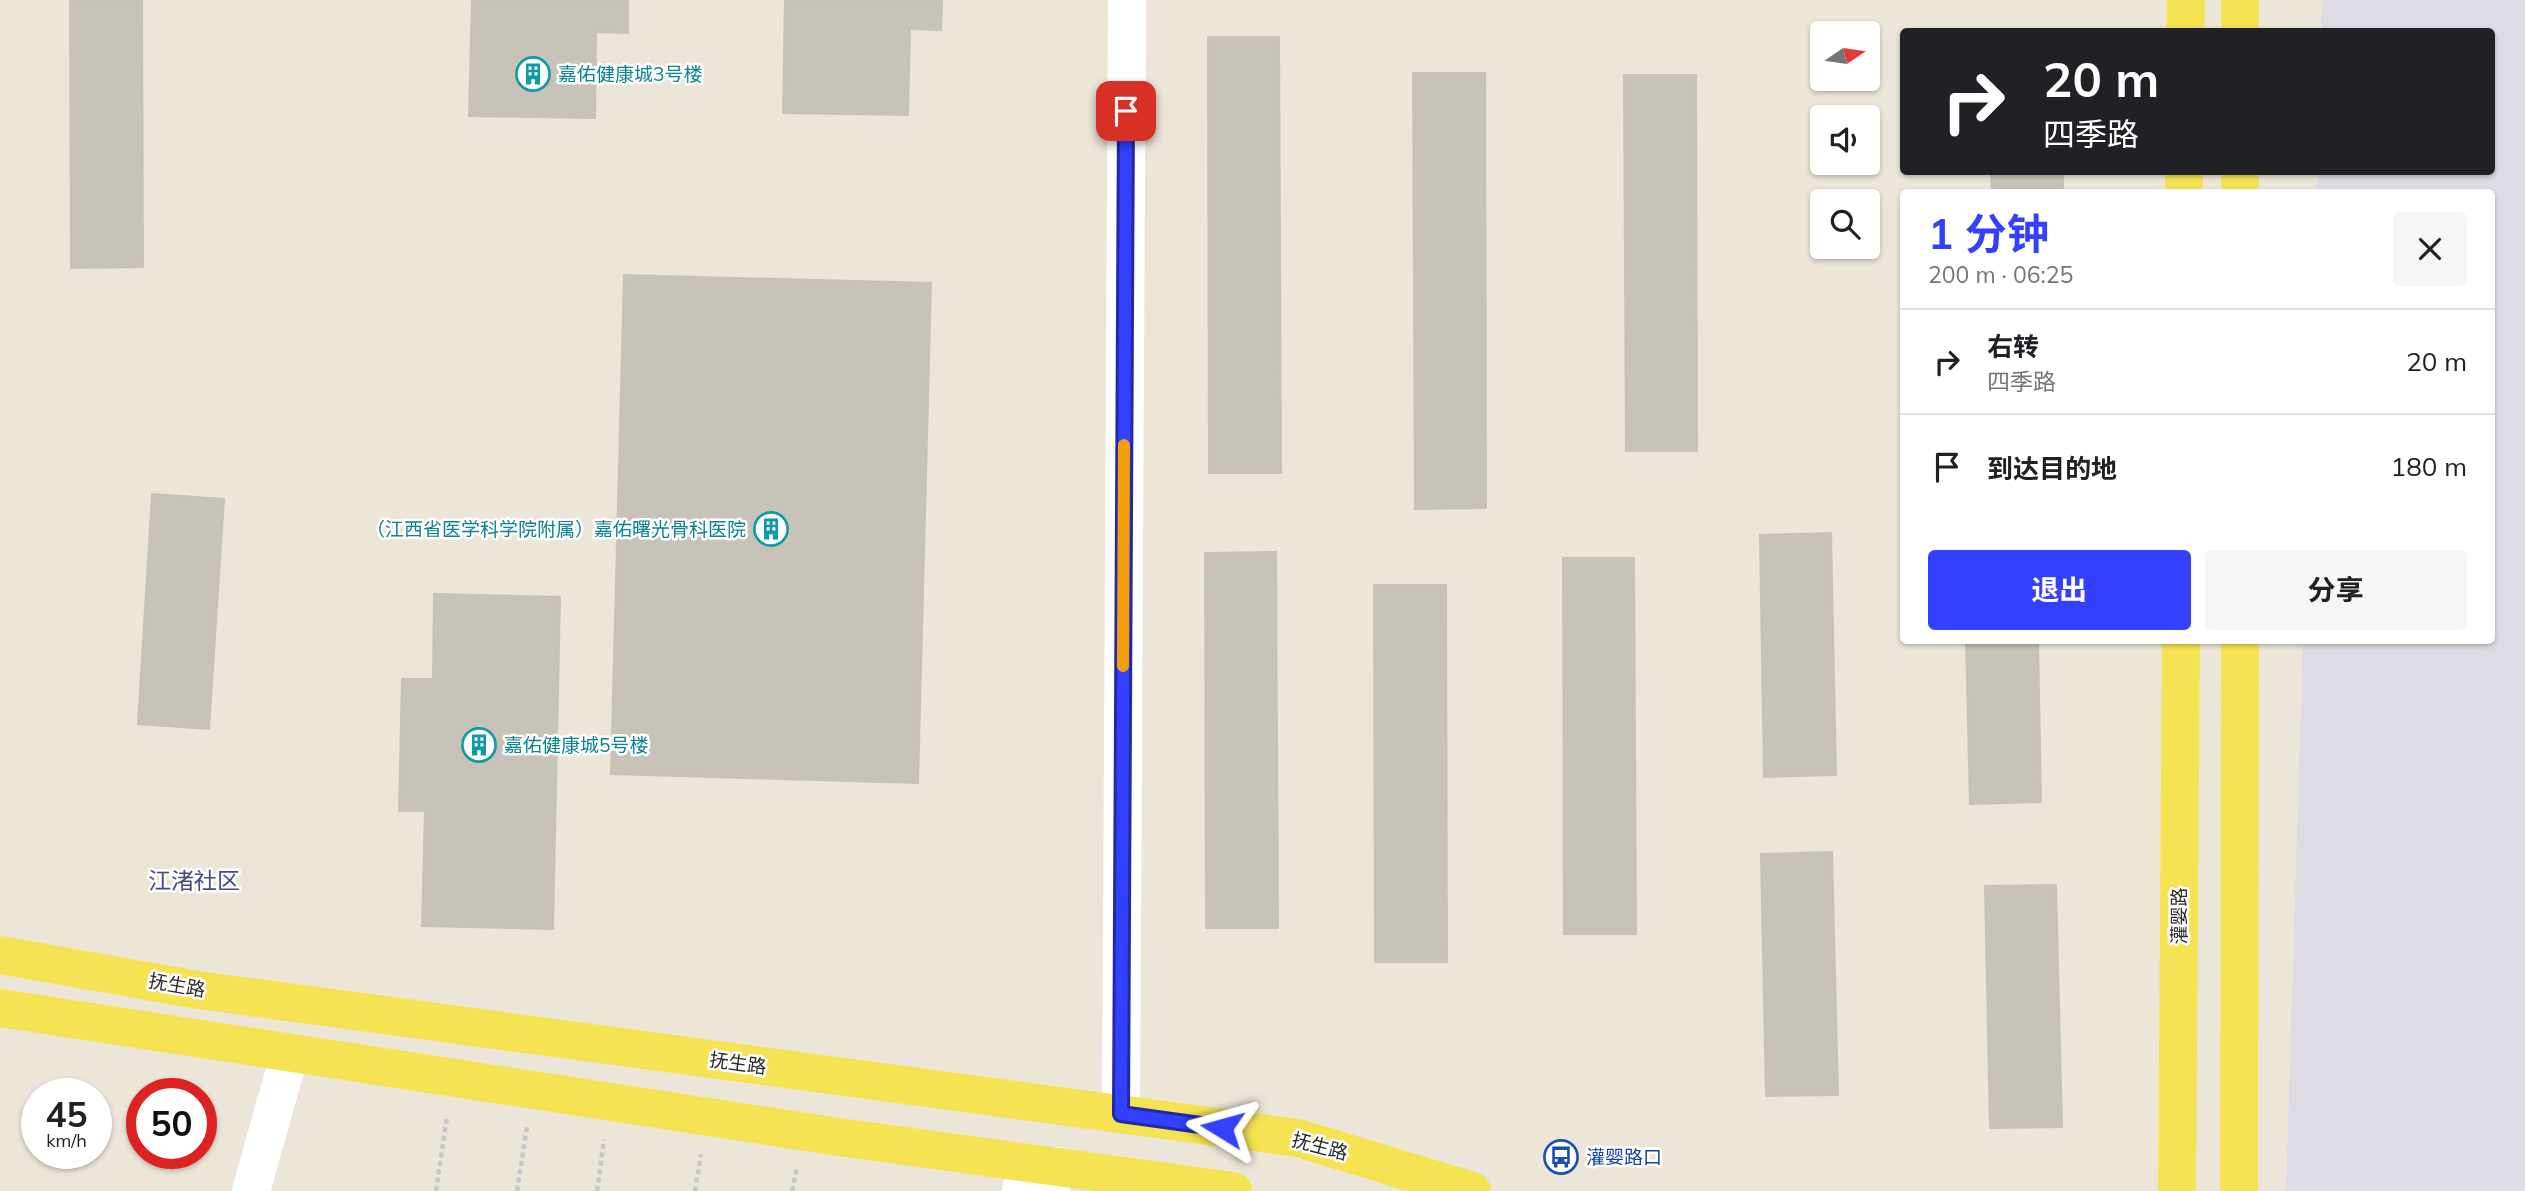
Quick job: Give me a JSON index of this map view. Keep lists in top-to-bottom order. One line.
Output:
{"streets":{"main road":["灌婴路","抚生路"]},"districts":["江渚社区"],"places":{"building":["嘉佑健康城3号楼","（江西省医学科学院附属）嘉佑曙光骨科医院","嘉佑健康城5号楼"],"bus stop":["灌婴路口"]},"north":"right","page":{"turn":["20 m","四季路"],"heading":["1 分钟","200 m · 06:25"],"list":[{"name":"右转","note":"四季路","value":"20 m"},{"name":"到达目的地","value":"180 m"}],"buttons":["退出","分享"],"speed":"45 km/h","limit":"50"}}
